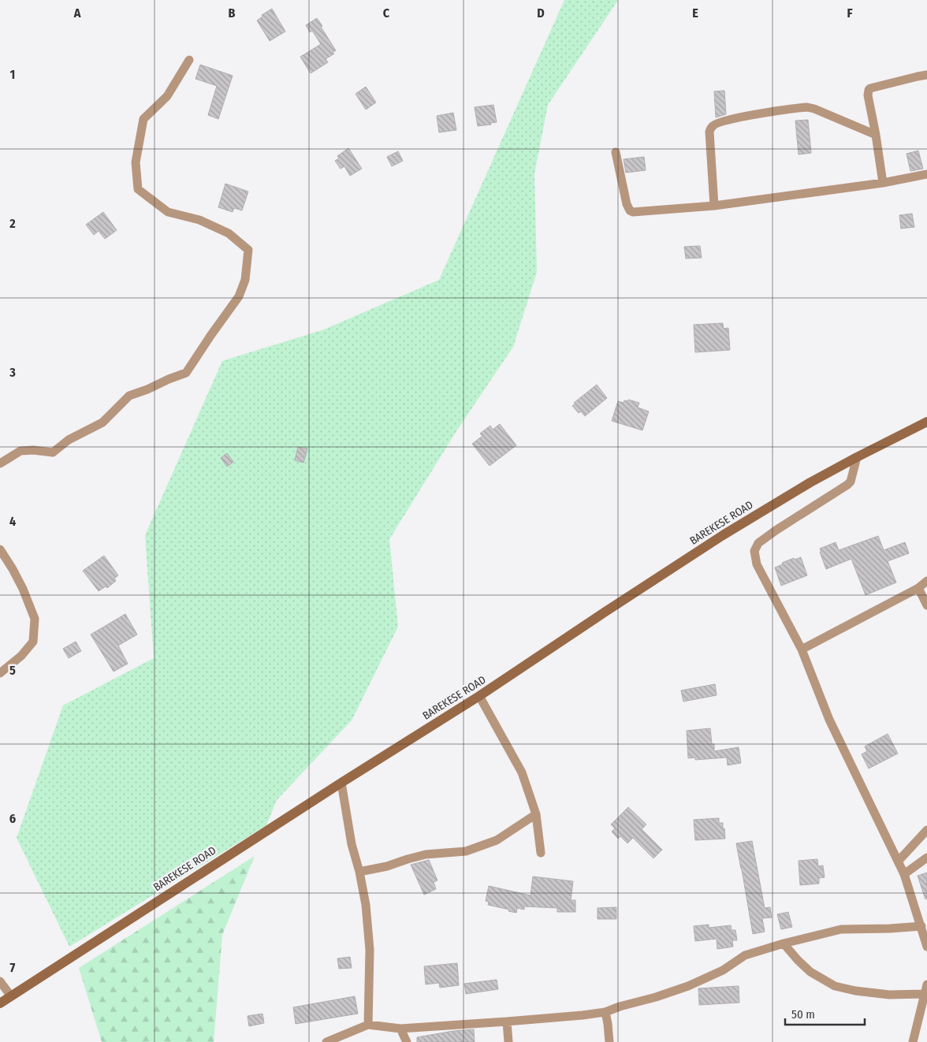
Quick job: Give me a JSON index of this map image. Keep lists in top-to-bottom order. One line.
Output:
{"streets":{"main road":["BAREKESE ROAD"]},"scale_bar":"50 m","grid":{"columns":["A","B","C","D","E","F"],"rows":["1","2","3","4","5","6","7"]}}
